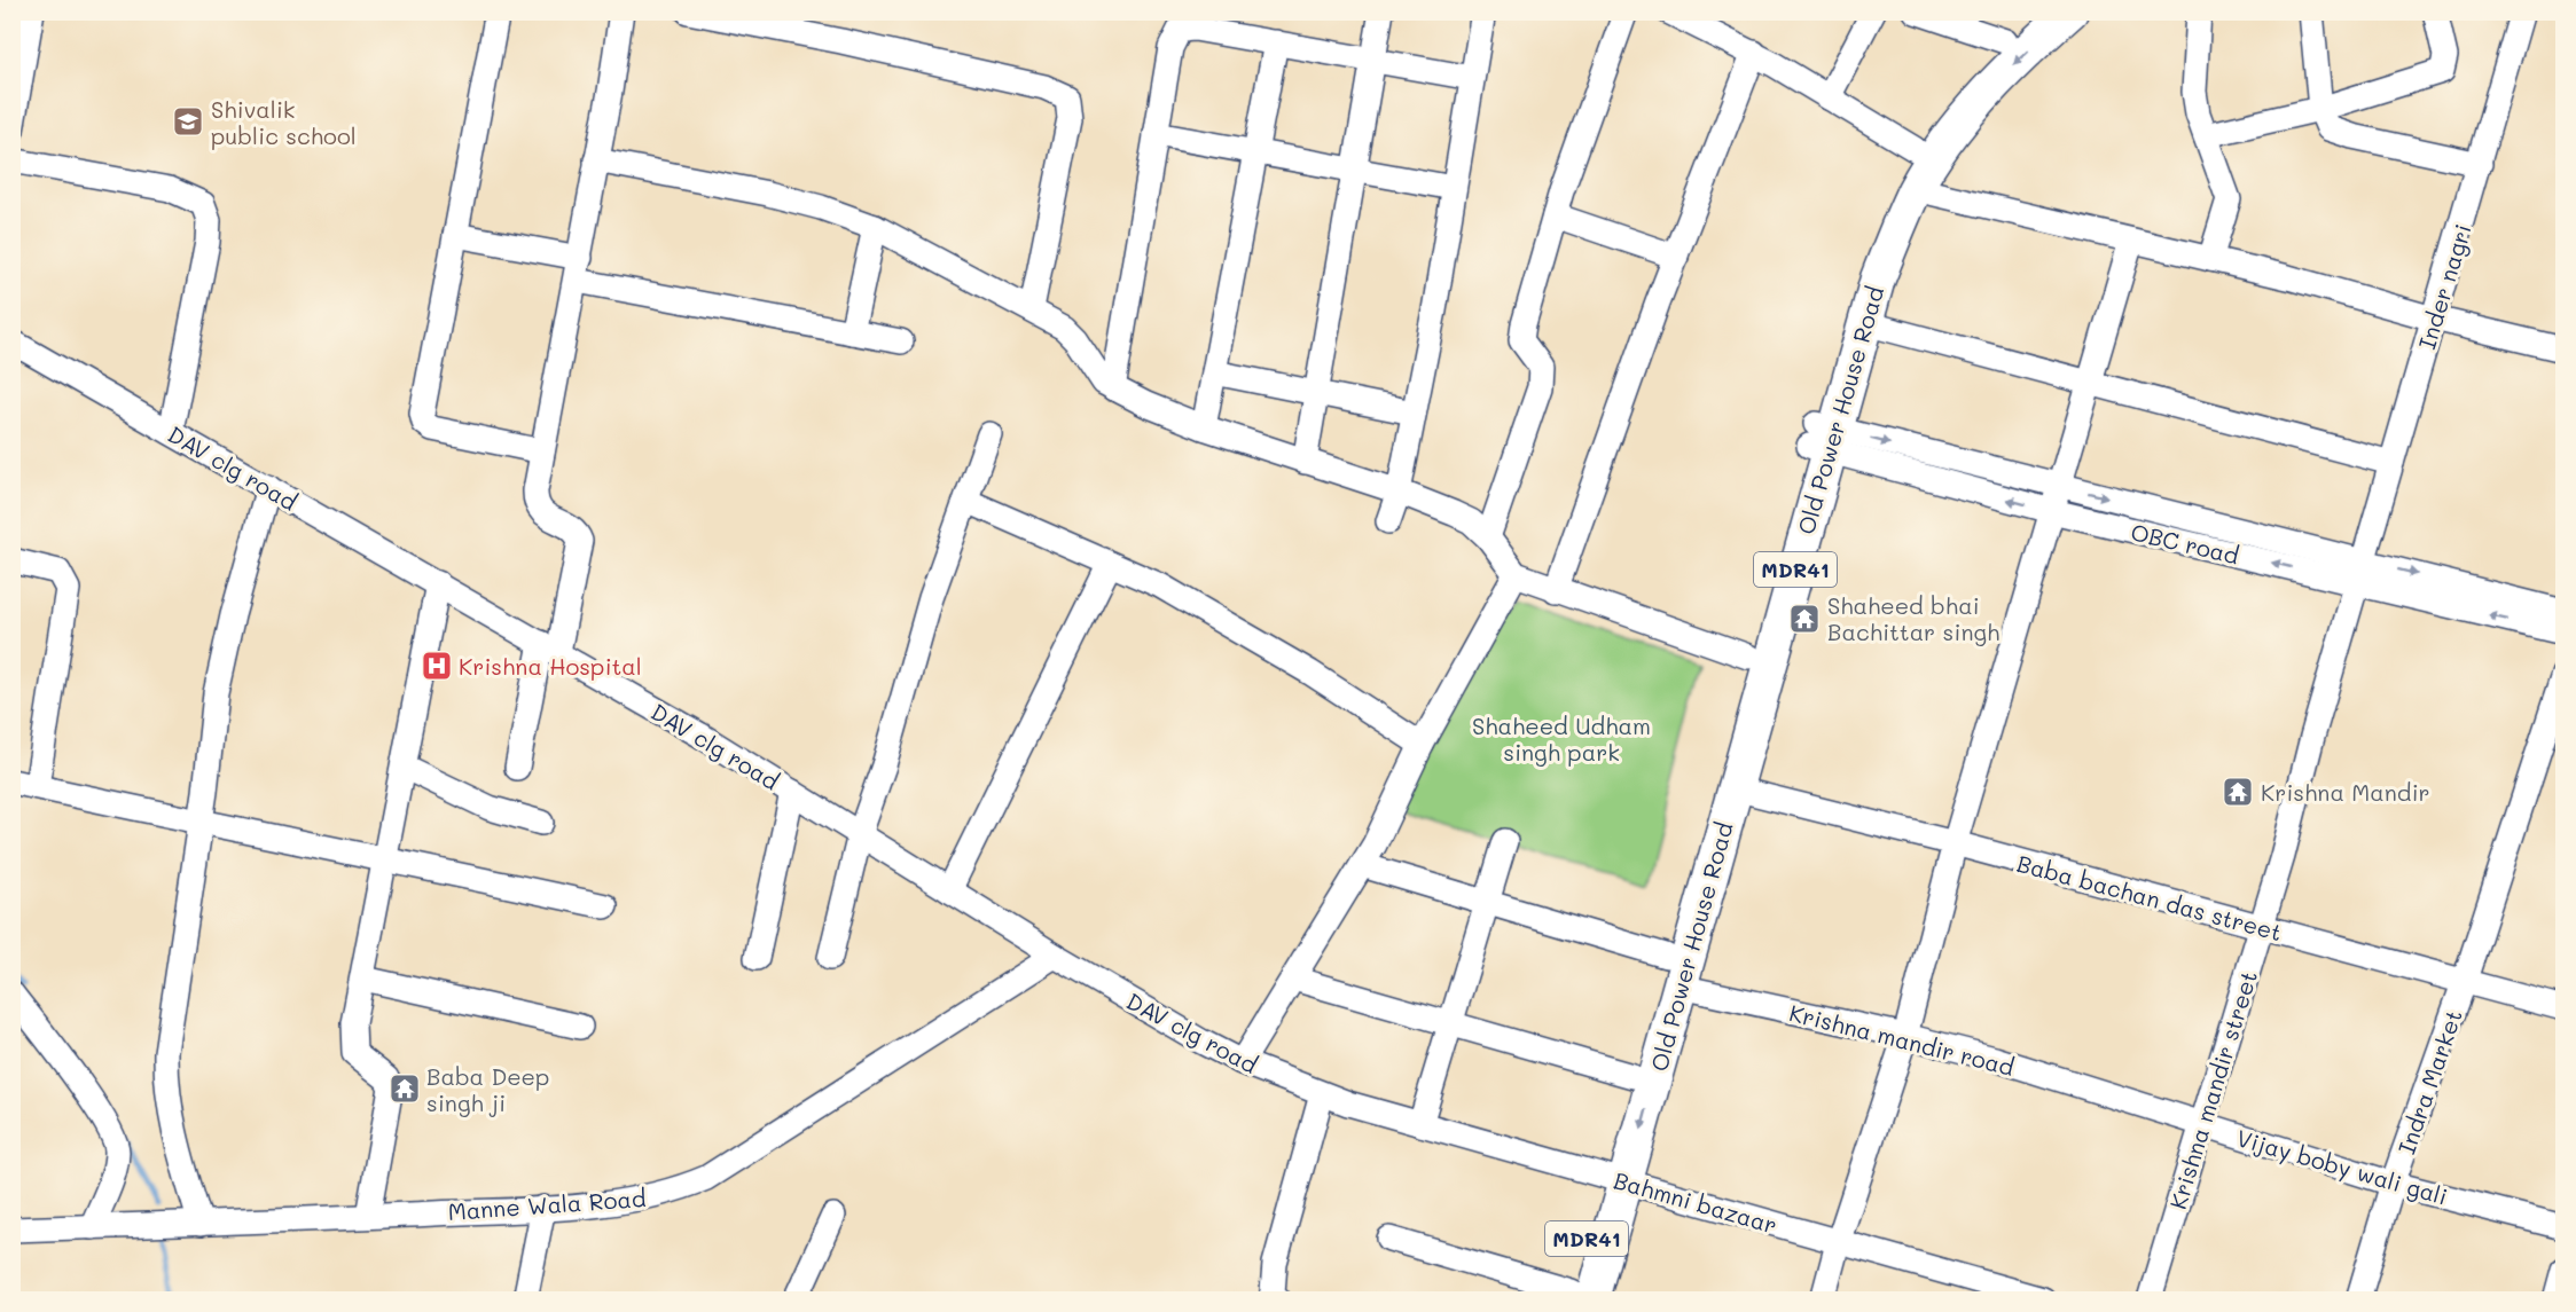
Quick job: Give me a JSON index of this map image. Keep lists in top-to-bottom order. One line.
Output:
{"streets":{"highway":["Old Power House Road","MDR41"],"street":["Inder nagri","DAV clg road","OBC road","Baba bachan das street","Krishna mandir road","Indra Market","Krishna mandir street","Vijay boby wali gali","Bahmni bazaar","Manne Wala Road"]},"crossings":[["Inder nagri","OBC road"],["Inder nagri","Krishna mandir street"],["Old Power House Road","OBC road"],["Old Power House Road","MDR41"],["Old Power House Road","Baba bachan das street"],["Old Power House Road","Krishna mandir road"],["Old Power House Road","Bahmni bazaar"],["DAV clg road","Bahmni bazaar"],["DAV clg road","Manne Wala Road"],["OBC road","Krishna mandir street"],["MDR41","Bahmni bazaar"],["Baba bachan das street","Indra Market"],["Baba bachan das street","Krishna mandir street"],["Krishna mandir road","Vijay boby wali gali"],["Indra Market","Vijay boby wali gali"],["Krishna mandir street","Vijay boby wali gali"]],"parks":["Shaheed Udham singh park"],"places":{"school or university":["Shivalik public school"],"temple":["Shaheed bhai Bachittar singh","Krishna Mandir","Baba Deep singh ji"],"hospital":["Krishna Hospital"]}}
